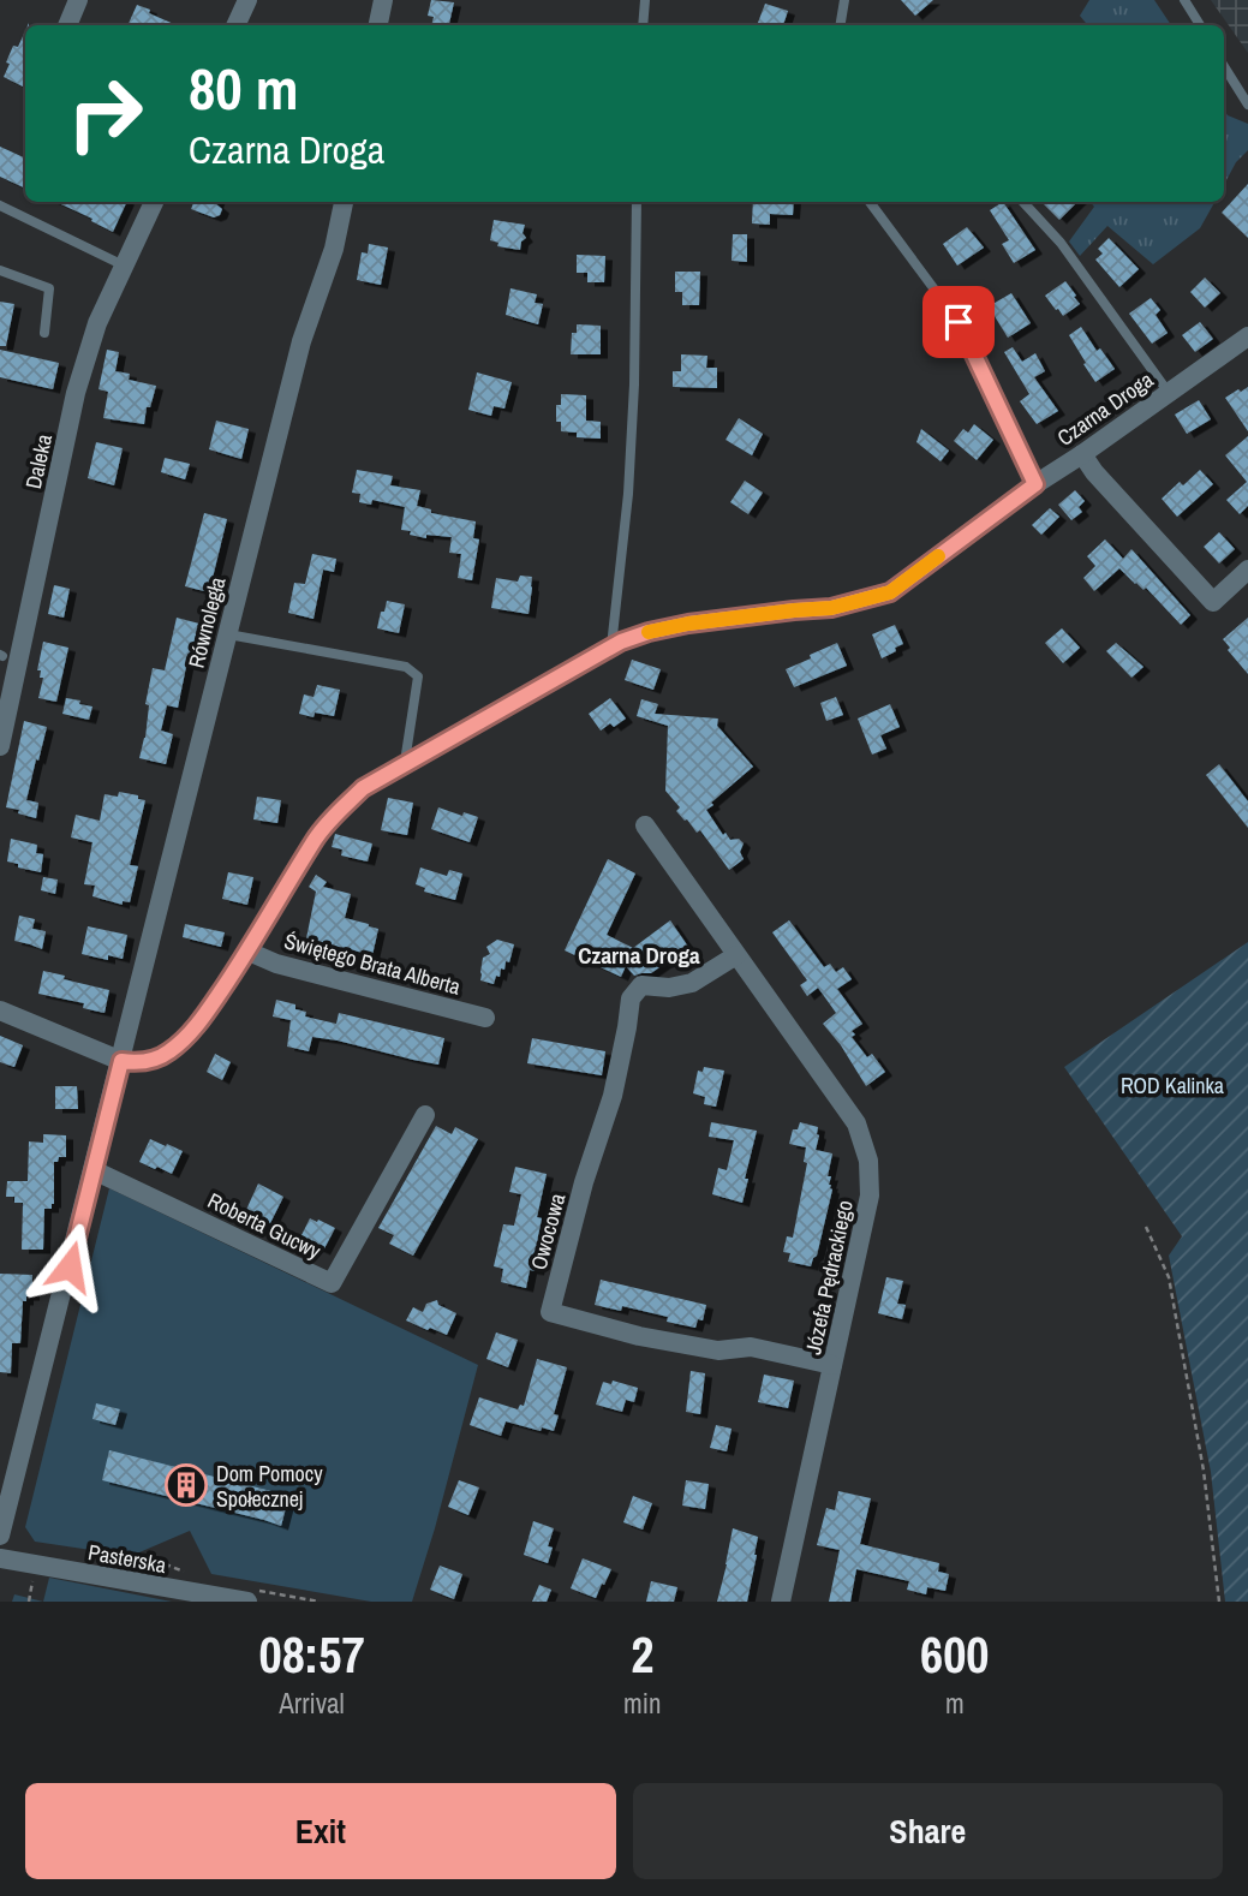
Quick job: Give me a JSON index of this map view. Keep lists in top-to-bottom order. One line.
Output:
{"streets":{"street":["Czarna Droga","Daleka","Równoległa","Świętego Brata Alberta","Roberta Gucwy","Owocowa","Józefa Pędrackiego","Pasterska"]},"crossings":[["Czarna Droga","Równoległa"],["Czarna Droga","Świętego Brata Alberta"],["Owocowa","Józefa Pędrackiego"]],"districts":["Czarna Droga"],"parks":["ROD Kalinka"],"places":{"building":["Dom Pomocy Społecznej"]},"page":{"turn":["80 m","Czarna Droga"],"eta":["08:57","Arrival","2","min","600","m"],"buttons":["Exit","Share"]}}
